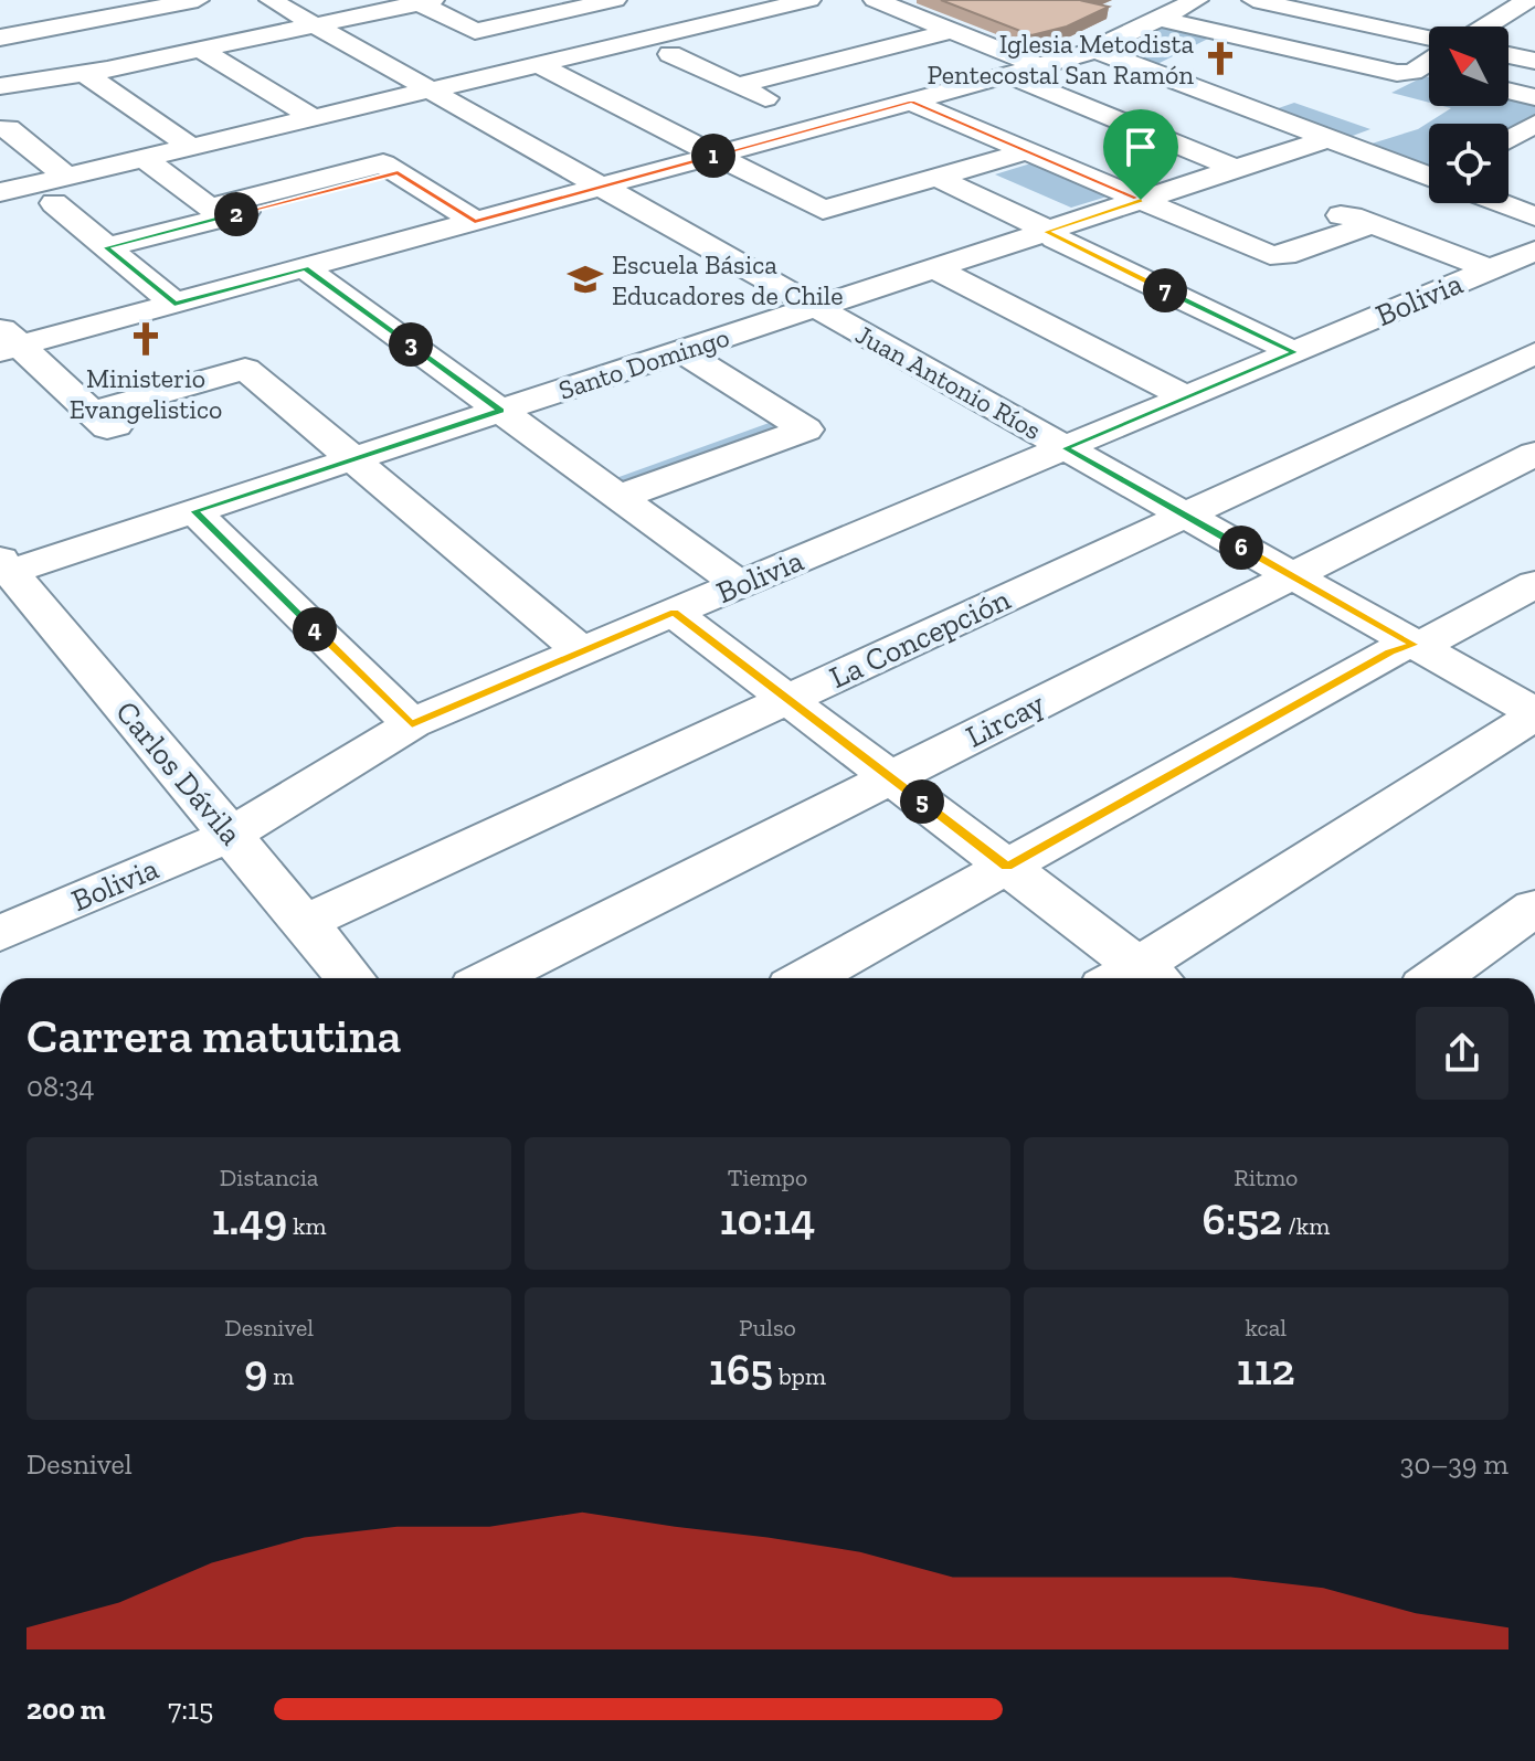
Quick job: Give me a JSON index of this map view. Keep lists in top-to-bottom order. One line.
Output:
{"streets":{"main road":["Bolivia","Santo Domingo","Juan Antonio Ríos","La Concepción","Lircay","Carlos Dávila"]},"crossings":[["Bolivia","Juan Antonio Ríos"],["Bolivia","Carlos Dávila"],["Santo Domingo","Juan Antonio Ríos"],["Santo Domingo","Carlos Dávila"],["Juan Antonio Ríos","La Concepción"],["Juan Antonio Ríos","Lircay"],["La Concepción","Carlos Dávila"]],"places":{"church":["Iglesia Metodista Pentecostal San Ramón","Ministerio Evangelistico"],"school or university":["Escuela Básica Educadores de Chile"]},"north":"top left","page":{"pins":["1","2","7","3","6","4","5"],"heading":["Carrera matutina","08:34"],"stats":[["Distancia","1.49 km"],["Tiempo","10:14"],["Ritmo","6:52 /km"],["Desnivel","9 m"],["Pulso","165 bpm"],["kcal","112"]],"chart":["Desnivel","30–39 m"],"list":[{"name":"200 m","note":"7:15"}]}}
